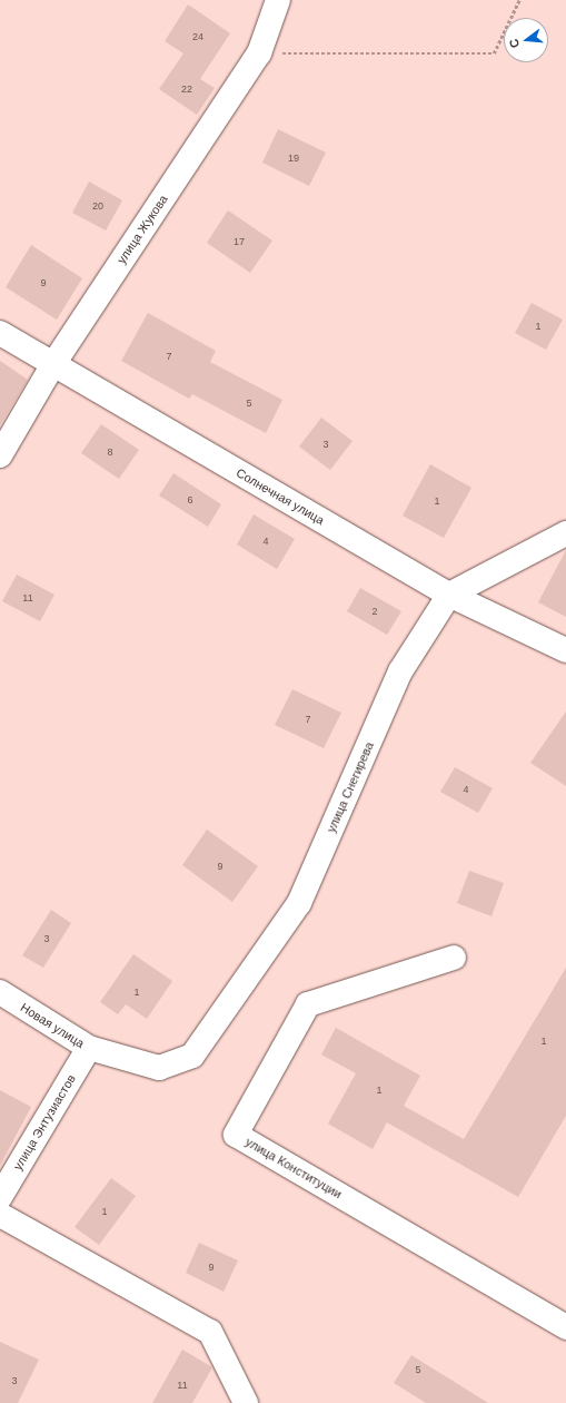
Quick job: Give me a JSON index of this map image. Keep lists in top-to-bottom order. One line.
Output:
{"streets":{"street":["улица Жукова","Солнечная улица","улица Снегирева","Новая улица","улица Энтузиастов","улица Конституции"]},"crossings":[["улица Жукова","Солнечная улица"],["Солнечная улица","улица Снегирева"],["улица Снегирева","Новая улица"],["Новая улица","улица Энтузиастов"]],"house_numbers":["24","22","19","20","17","9","1","7","5","3","8","6","1","4","11","2","7","4","9","3","1","1","1","1","9","5","3","11"],"north":"left"}
